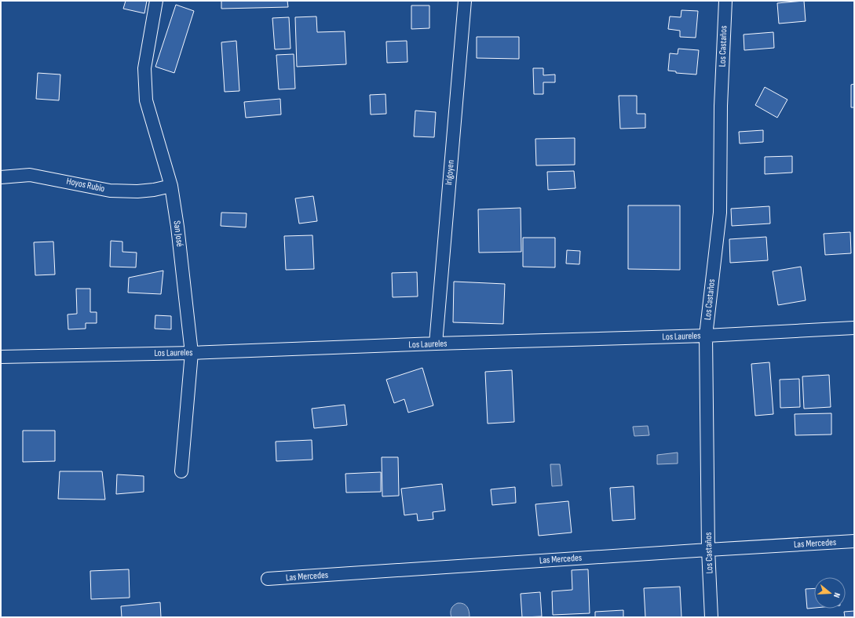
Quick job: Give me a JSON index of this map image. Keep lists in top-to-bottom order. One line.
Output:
{"streets":{"street":["Los Castaños","Irigoyen","Hoyos Rubio","San José","Los Laureles","Las Mercedes"]},"crossings":[["Los Castaños","Los Laureles"],["Los Castaños","Las Mercedes"],["Irigoyen","Los Laureles"],["Hoyos Rubio","San José"],["San José","Los Laureles"]],"north":"right"}
